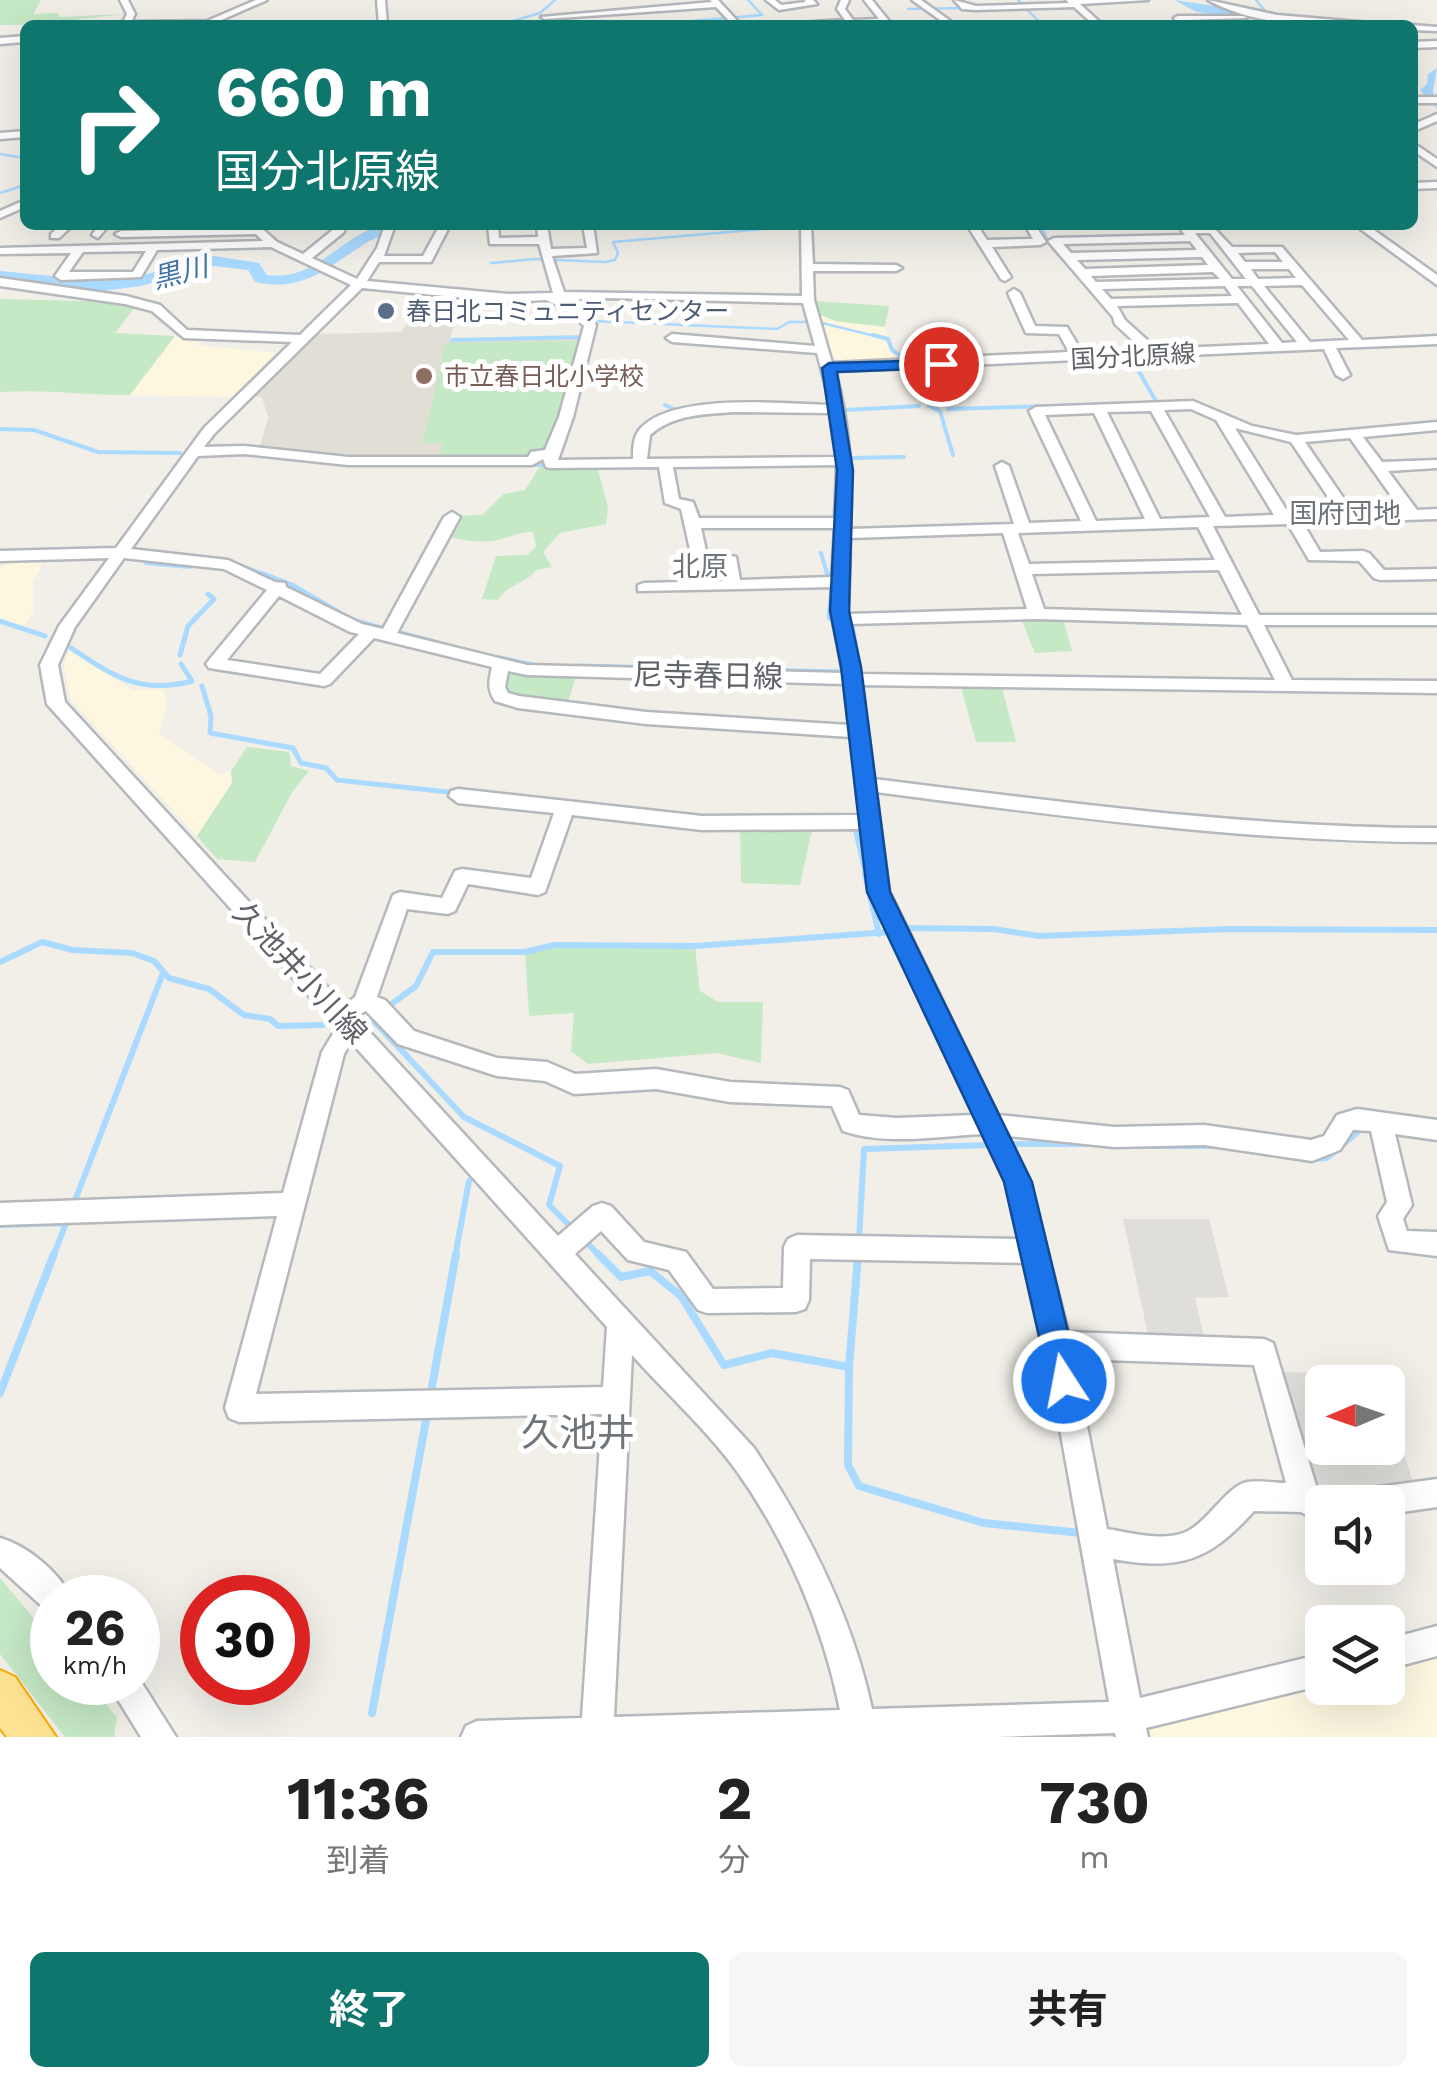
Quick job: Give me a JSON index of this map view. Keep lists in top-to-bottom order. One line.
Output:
{"streets":{"street":["国分北原線","尼寺春日線","久池井小川線"]},"crossings":[["尼寺春日線","久池井小川線"]],"districts":["国府団地","北原","久池井"],"water":["黒川"],"places":["春日北コミュニティセンター","市立春日北小学校"],"north":"left","page":{"turn":["660 m","国分北原線"],"speed":"26 km/h","limit":"30","eta":["11:36","到着","2","分","730","m"],"buttons":["終了","共有"]}}
